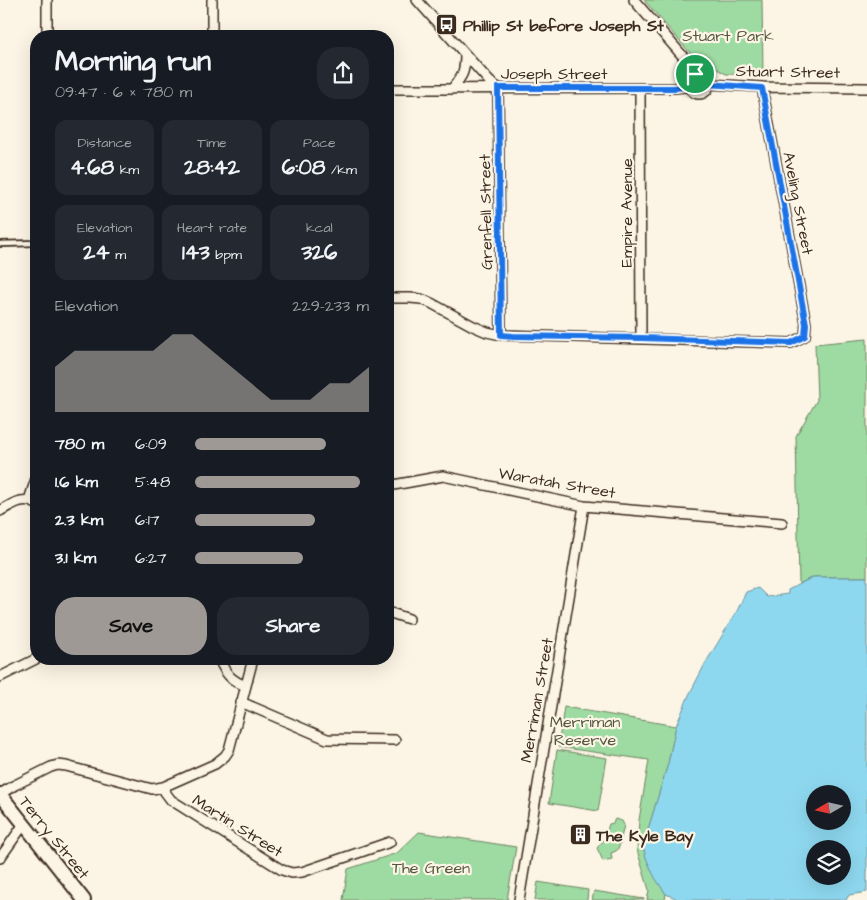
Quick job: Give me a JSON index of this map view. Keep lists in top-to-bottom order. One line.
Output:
{"streets":{"street":["Stuart Street","Joseph Street","Aveling Street","Grenfell Street","Empire Avenue","Waratah Street","Merriman Street","Martin Street","Terry Street"]},"crossings":[["Stuart Street","Joseph Street"],["Stuart Street","Aveling Street"],["Joseph Street","Grenfell Street"],["Joseph Street","Empire Avenue"],["Aveling Street","Empire Avenue"],["Waratah Street","Merriman Street"]],"parks":["Stuart Park","Merriman Reserve","The Green"],"places":{"bus stop":["Phillip St before Joseph St"],"building":["The Kyle Bay"]},"north":"left","page":{"heading":["Morning run","09:47 · 6 × 780 m"],"stats":[["Distance","4.68 km"],["Time","28:42"],["Pace","6:08 /km"],["Elevation","24 m"],["Heart rate","143 bpm"],["kcal","326"]],"chart":["Elevation","229–233 m"],"list":[{"name":"780 m","note":"6:09"},{"name":"1.6 km","note":"5:48"},{"name":"2.3 km","note":"6:17"},{"name":"3.1 km","note":"6:27"}],"buttons":["Save","Share"]}}
